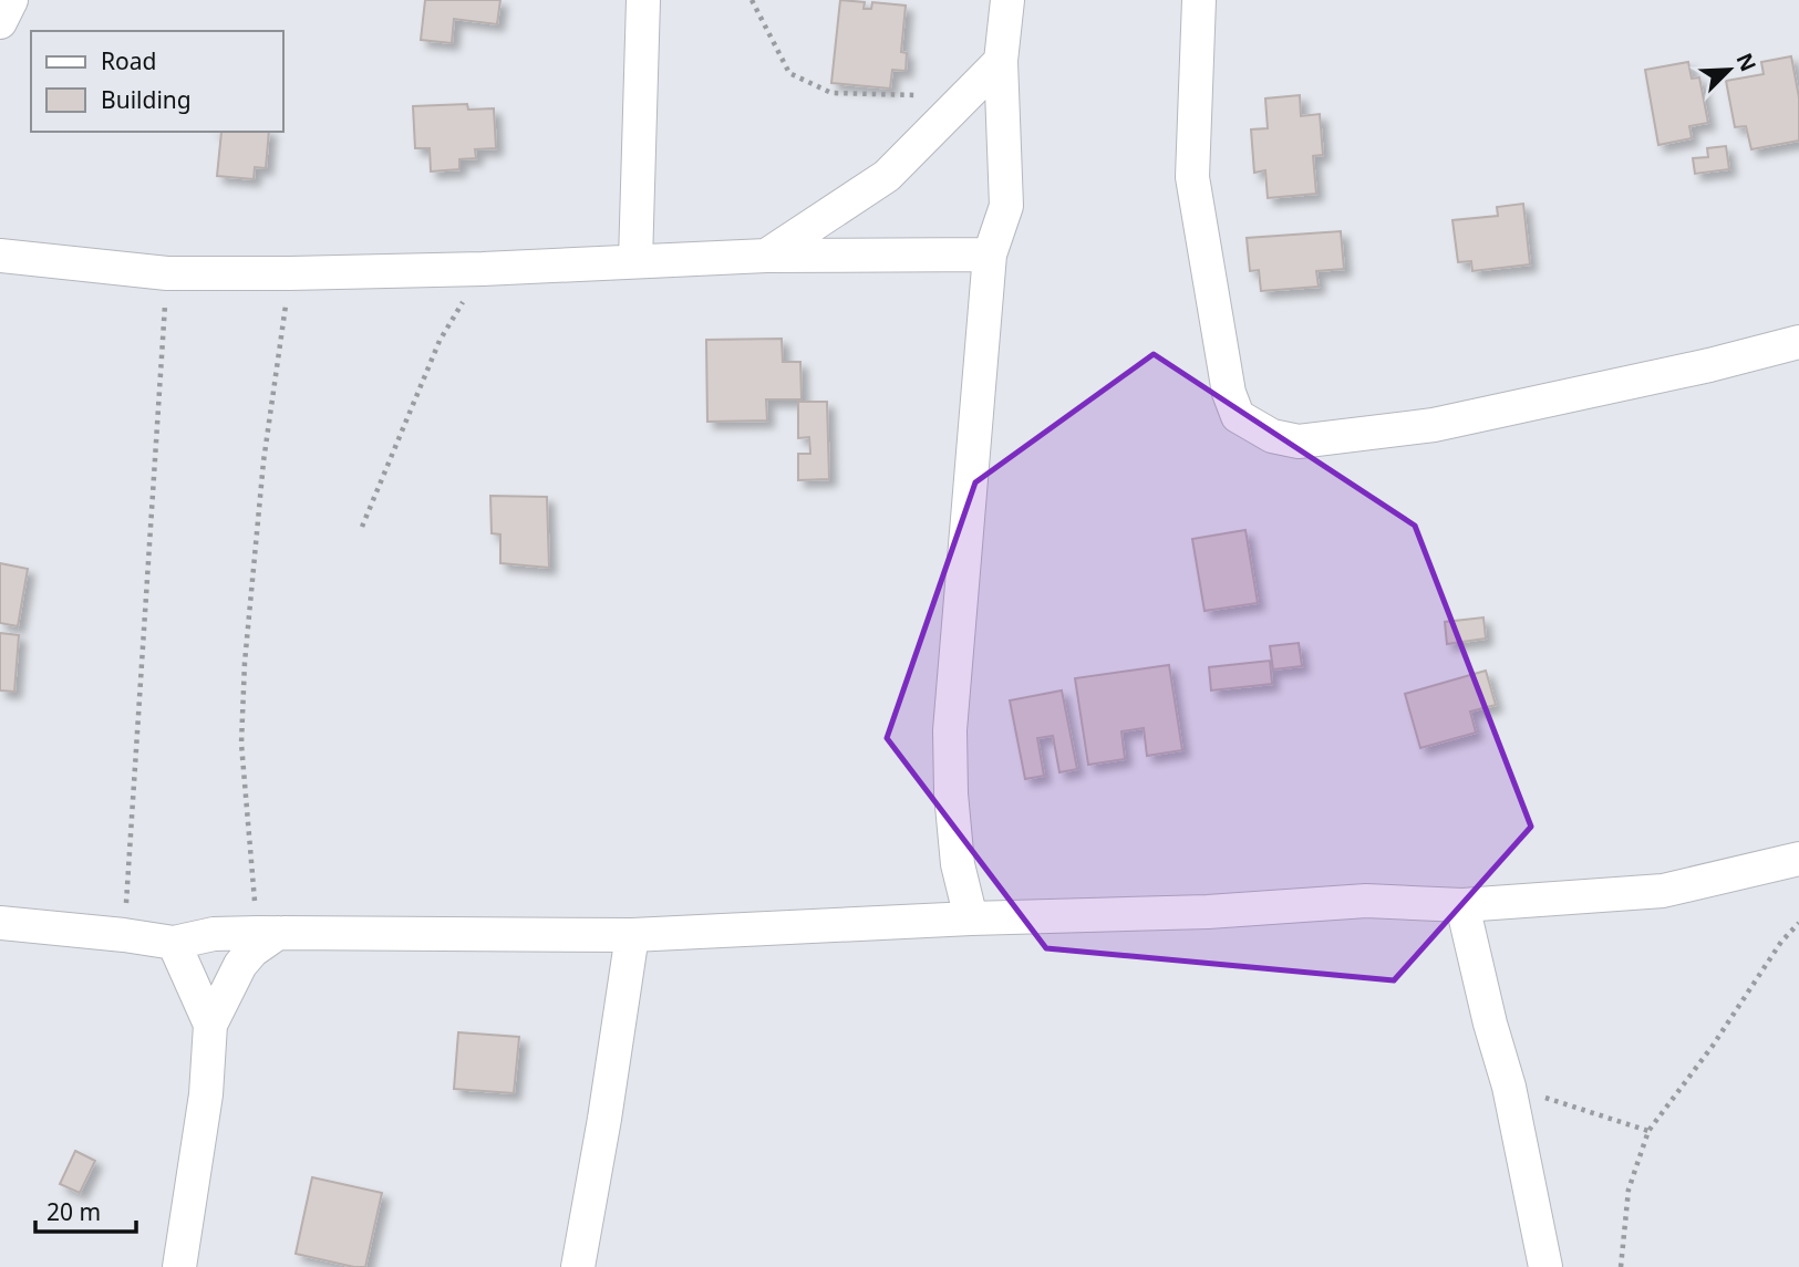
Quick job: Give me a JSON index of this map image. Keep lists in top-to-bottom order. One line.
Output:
{"legend":["Road","Building"],"scale_bar":"20 m","north":"top right"}
